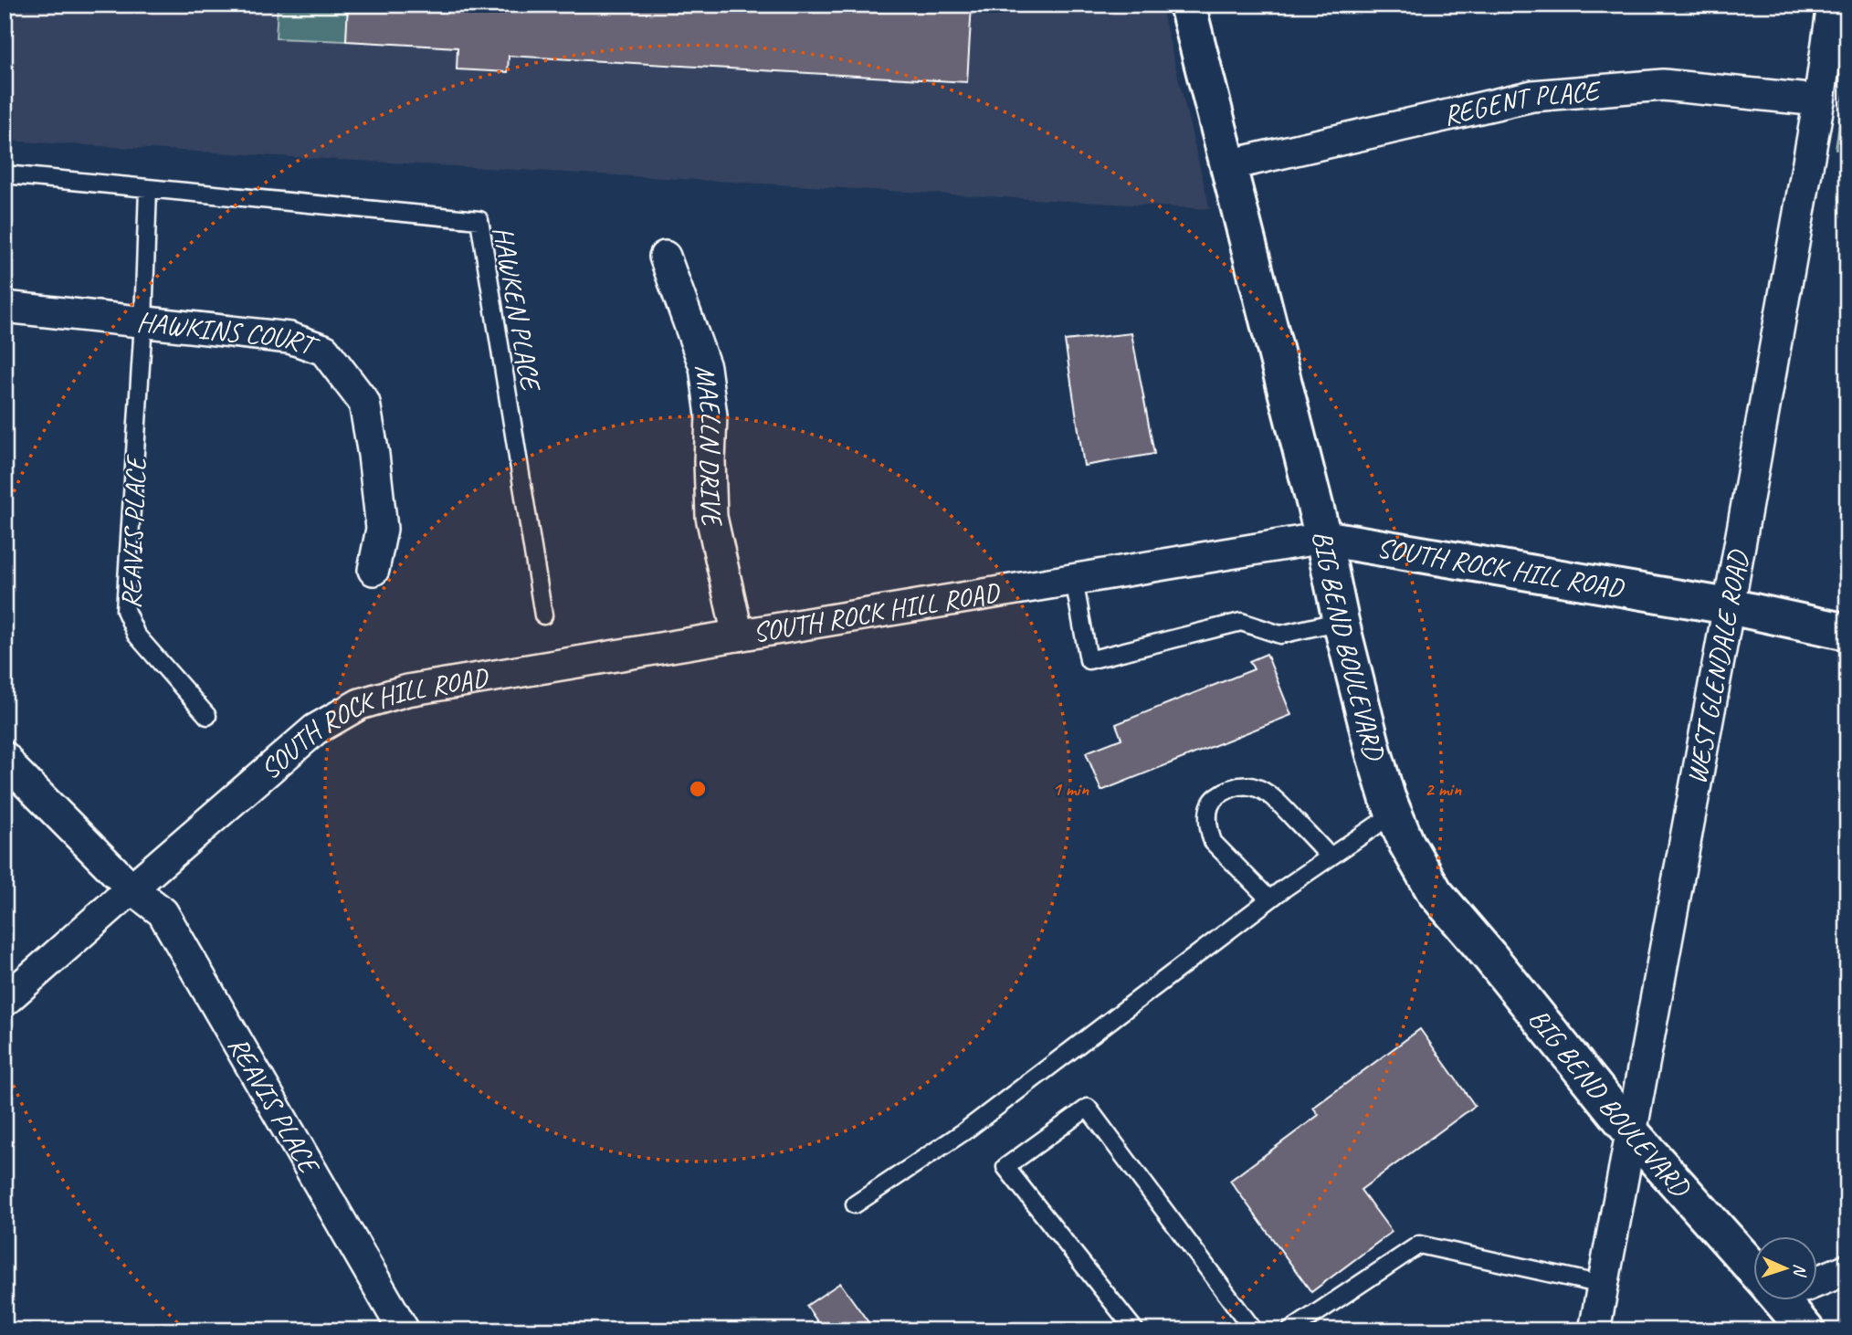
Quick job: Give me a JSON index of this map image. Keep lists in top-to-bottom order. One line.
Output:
{"streets":{"main road":["SOUTH ROCK HILL ROAD","BIG BEND BOULEVARD"],"street":["REGENT PLACE","HAWKINS COURT","MAELLN DRIVE","REAVIS PLACE","WEST GLENDALE ROAD"],"lane":["HAWKEN PLACE"]},"crossings":[["REGENT PLACE","BIG BEND BOULEVARD"],["REGENT PLACE","WEST GLENDALE ROAD"],["HAWKINS COURT","REAVIS PLACE"],["MAELLN DRIVE","SOUTH ROCK HILL ROAD"],["REAVIS PLACE","SOUTH ROCK HILL ROAD"],["SOUTH ROCK HILL ROAD","BIG BEND BOULEVARD"],["SOUTH ROCK HILL ROAD","WEST GLENDALE ROAD"],["BIG BEND BOULEVARD","WEST GLENDALE ROAD"]],"north":"right","rings":["1 min","2 min"]}
